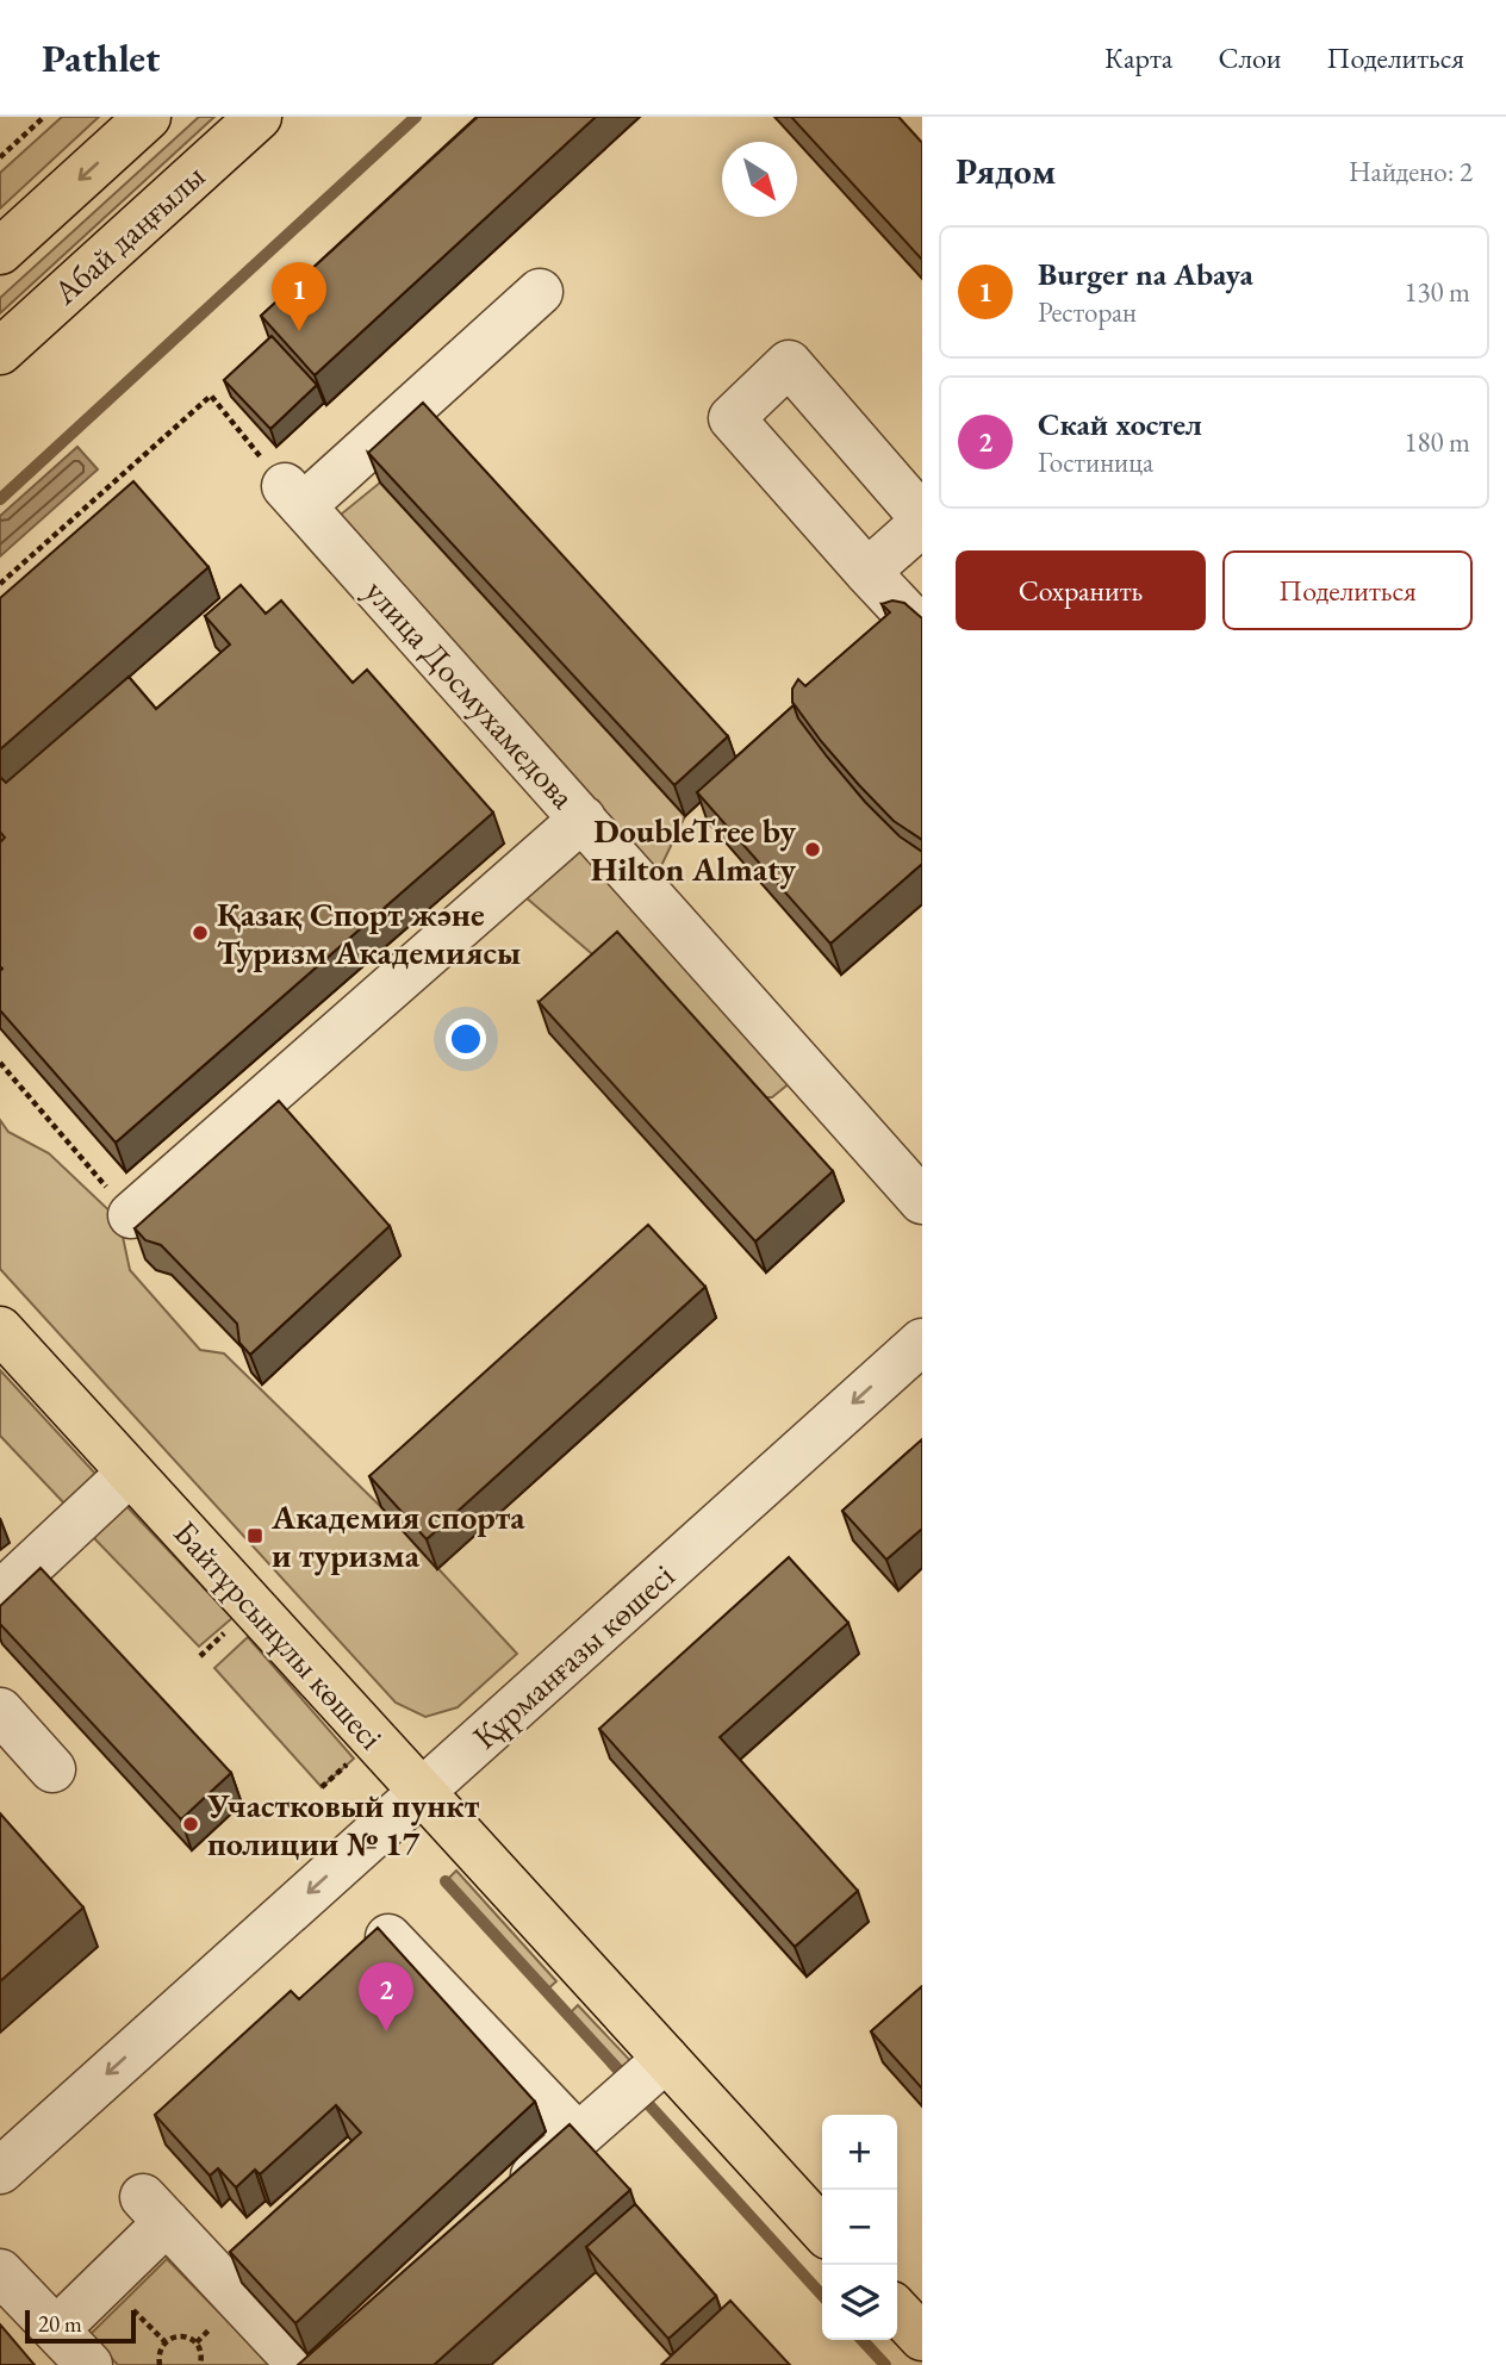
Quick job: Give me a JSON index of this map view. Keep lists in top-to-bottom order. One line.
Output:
{"streets":{"main road":["Абай даңғылы","Байтұрсынұлы көшесі"],"street":["улица Досмухамедова","Құрманғазы көшесі"]},"crossings":[["Байтұрсынұлы көшесі","Құрманғазы көшесі"]],"one_way":["Құрманғазы көшесі"],"places":{"other":["DoubleTree by Hilton Almaty","Қазақ Спорт және Туризм Академиясы","Участковый пункт полиции № 17"],"transit":["Академия спорта и туризма"]},"scale_bar":"20 m","north":"bottom right","page":{"header":"Pathlet","nav":["Карта","Слои","Поделиться"],"heading":["Рядом","Найдено: 2"],"list":[{"mark":"1","name":"Burger na Abaya","note":"Ресторан","value":"130 m"},{"mark":"2","name":"Скай хостел","note":"Гостиница","value":"180 m"}],"pins":["1","2"],"buttons":["Сохранить","Поделиться"],"map_buttons":["+","−"],"scale":"20 m"}}
